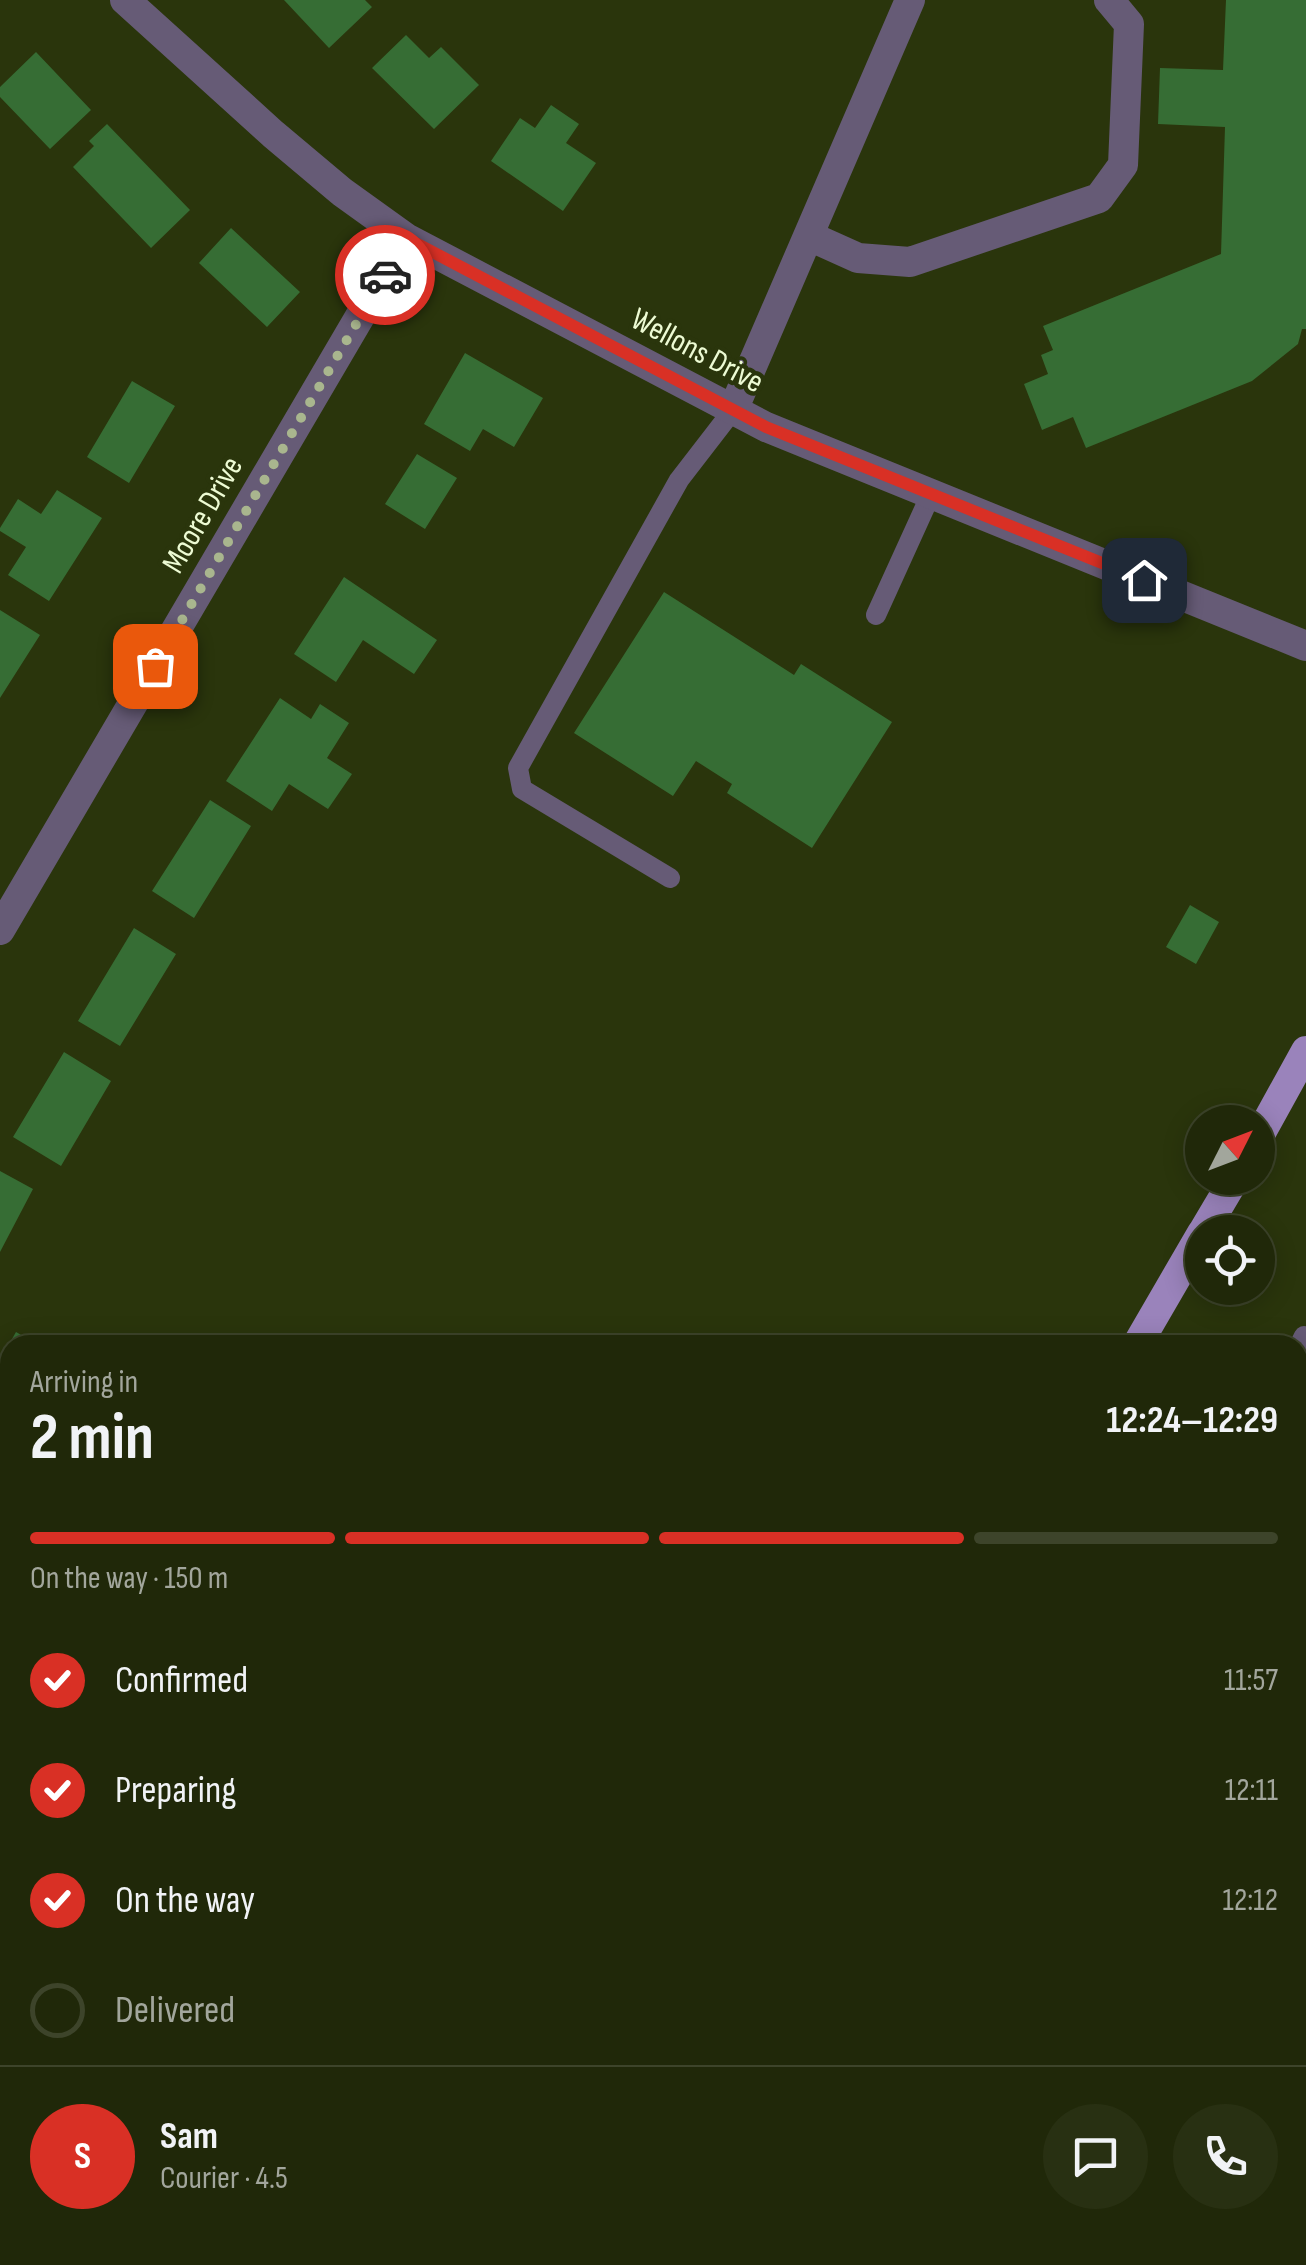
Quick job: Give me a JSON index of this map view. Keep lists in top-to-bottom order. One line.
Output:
{"streets":{"street":["Wellons Drive","Moore Drive"]},"crossings":[["Wellons Drive","Moore Drive"]],"north":"top right","page":{"heading":["2 min","Arriving in","12:24–12:29"],"panel":["Sam","Courier · 4.5"],"bar":"On the way · 150 m","list":[["Confirmed","11:57"],["Preparing","12:11"],["On the way","12:12"],"Delivered"],"round":"S"}}
